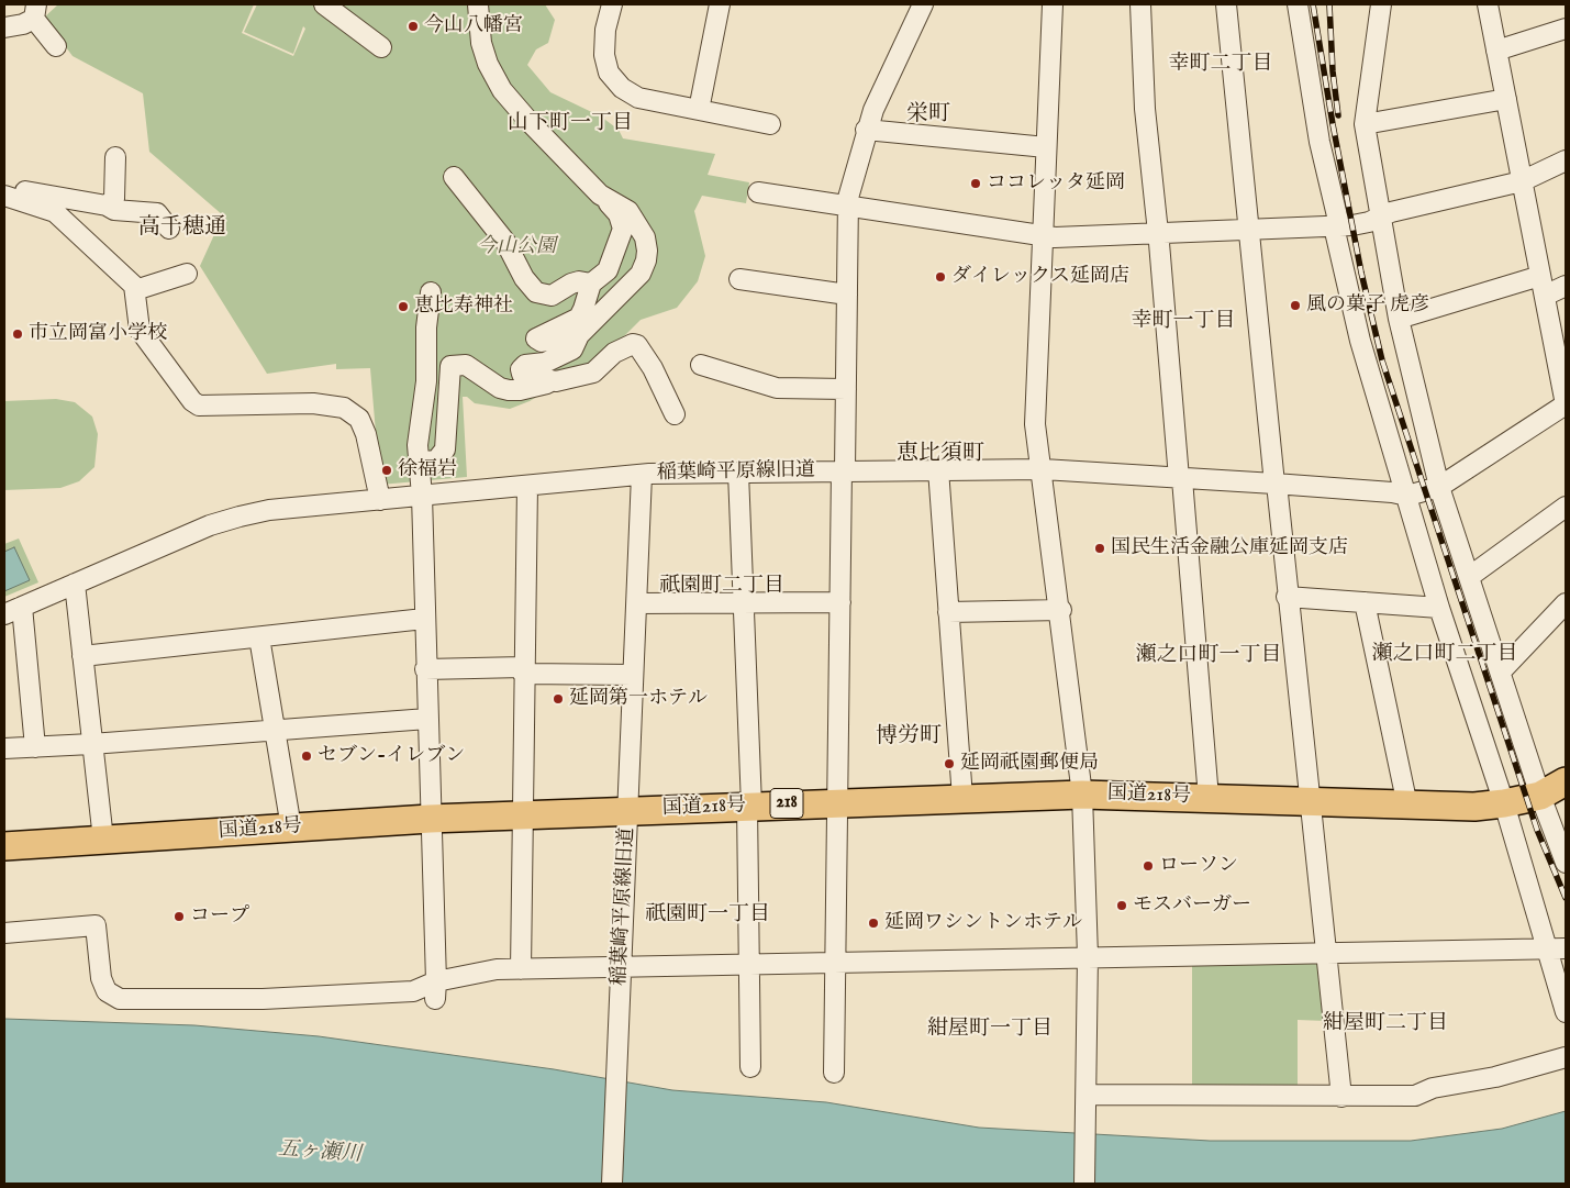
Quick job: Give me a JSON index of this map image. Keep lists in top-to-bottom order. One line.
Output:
{"streets":{"highway":["国道218号","218"],"street":["稲葉崎平原線旧道"]},"crossings":[["稲葉崎平原線旧道","国道218号"]],"districts":["幸町二丁目","栄町","山下町一丁目","高千穂通","幸町一丁目","恵比須町","祇園町二丁目","瀬之口町二丁目","瀬之口町一丁目","博労町","祇園町一丁目","紺屋町二丁目","紺屋町一丁目"],"water":["五ヶ瀬川"],"parks":["今山公園"],"places":["今山八幡宮","ココレッタ延岡","ダイレックス延岡店","風の菓子 虎彦","恵比寿神社","市立岡富小学校","徐福岩","国民生活金融公庫延岡支店","延岡第一ホテル","セブン-イレブン","延岡祇園郵便局","ローソン","モスバーガー","コープ","延岡ワシントンホテル"]}
